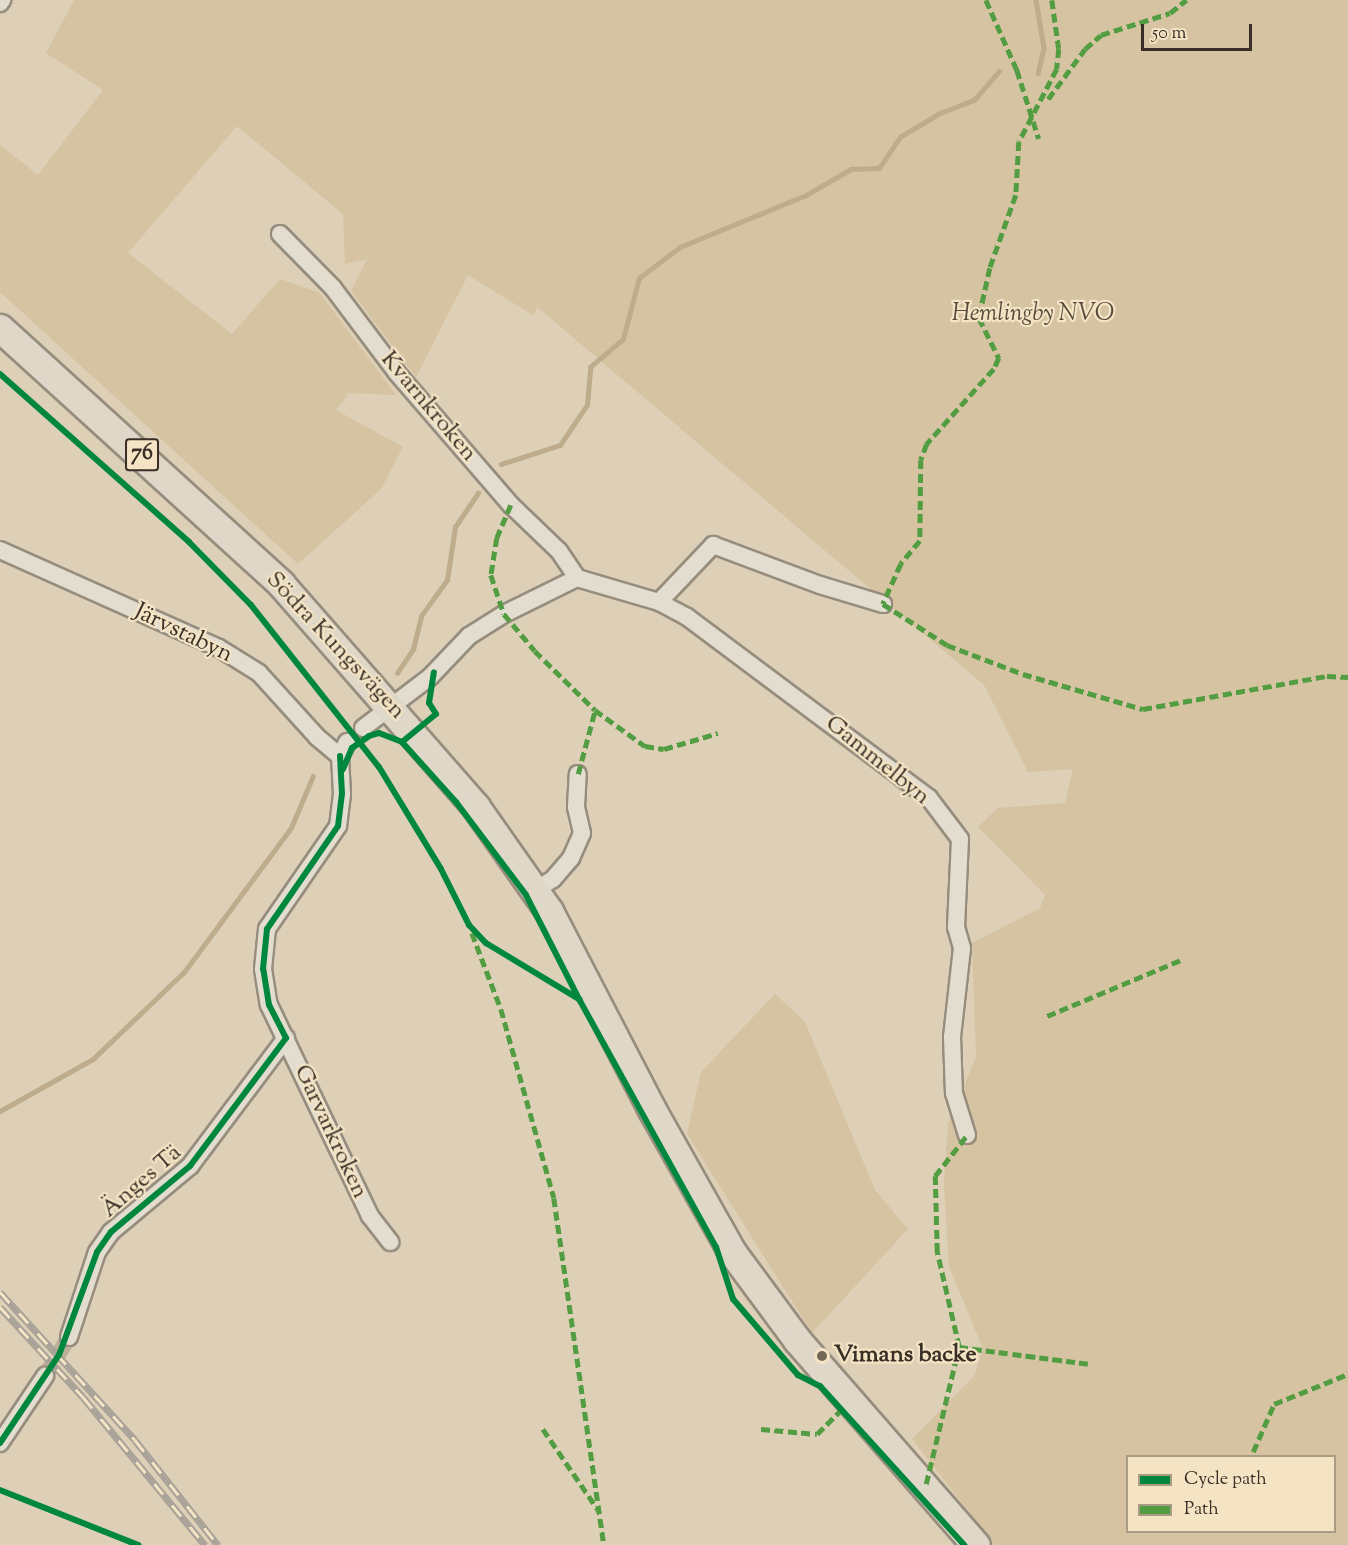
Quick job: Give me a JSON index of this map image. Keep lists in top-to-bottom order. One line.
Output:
{"streets":{"main road":["76","Södra Kungsvägen"],"street":["Kvarnkroken","Järvstabyn","Gammelbyn","Garvarkroken","Änges Tä"]},"crossings":[["Kvarnkroken","Gammelbyn"],["Järvstabyn","Garvarkroken"],["Garvarkroken","Änges Tä"]],"parks":["Hemlingby NVO"],"places":["Vimans backe"],"legend":["Cycle path","Path"],"scale_bar":"50 m"}
